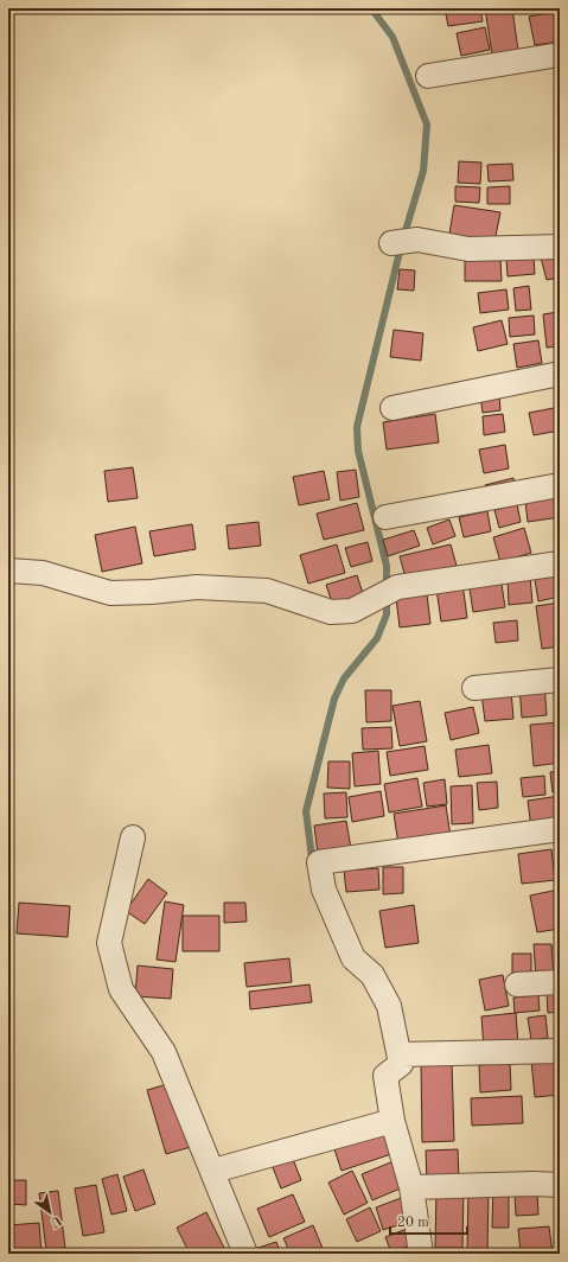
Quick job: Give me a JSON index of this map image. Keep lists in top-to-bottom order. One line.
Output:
{"scale_bar":"20 m","north":"bottom right"}
